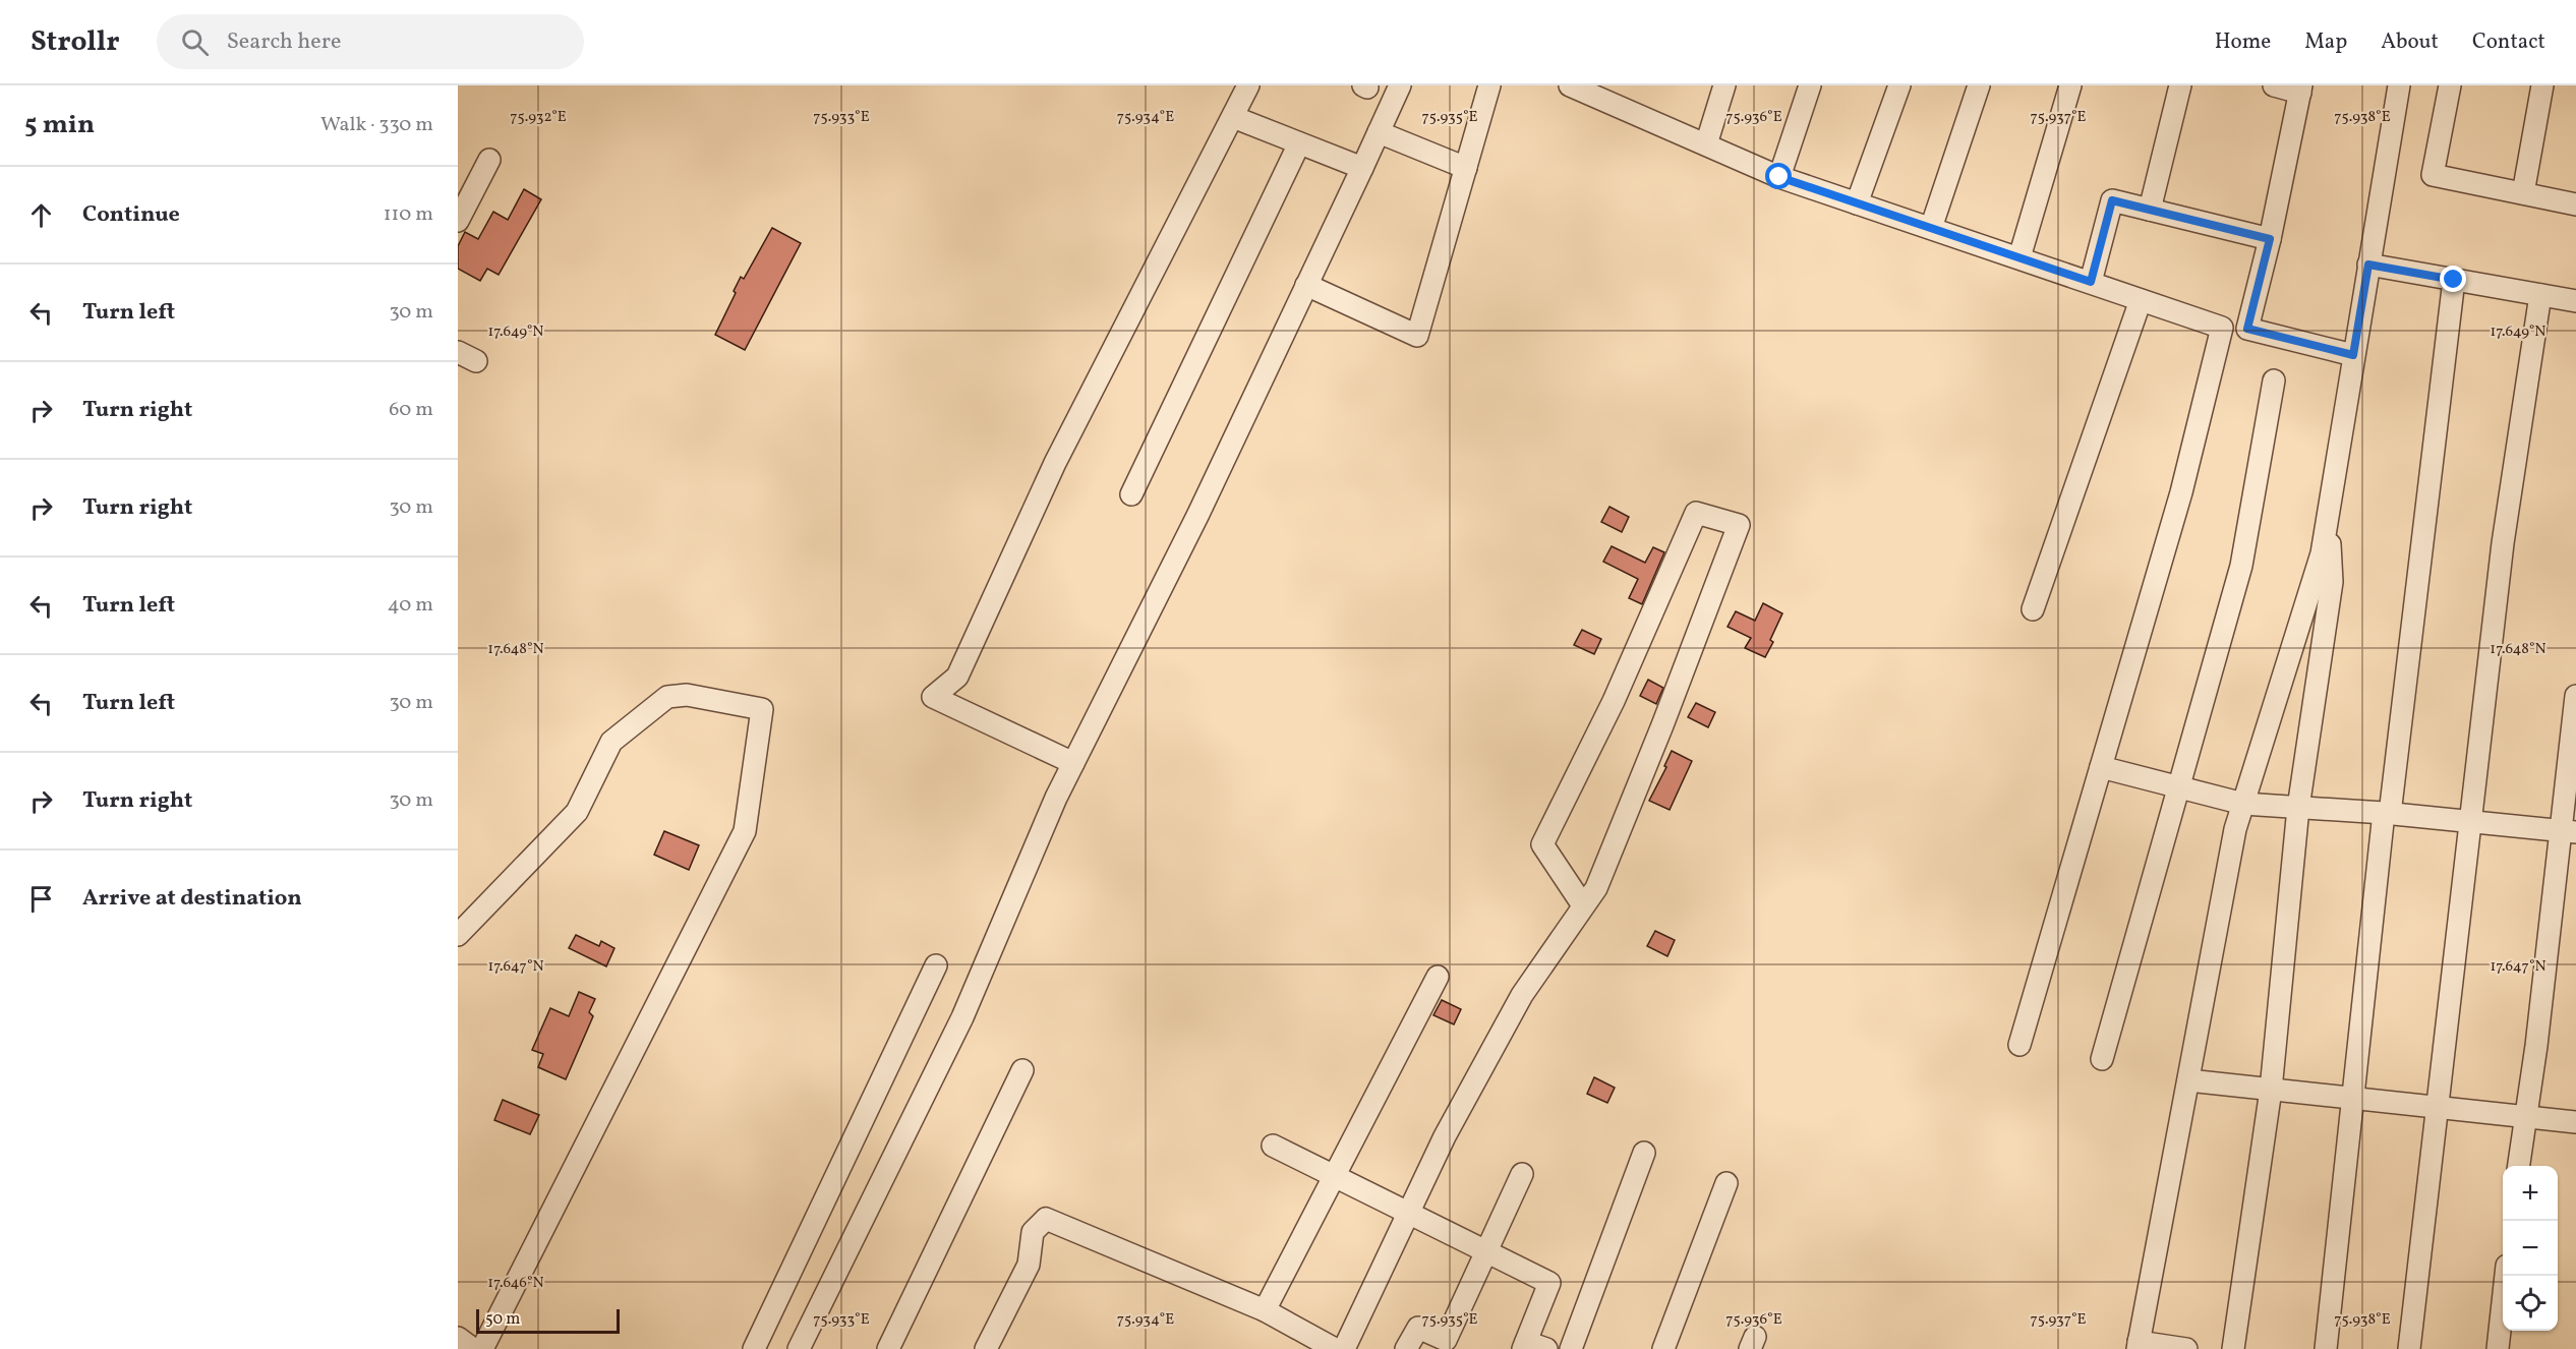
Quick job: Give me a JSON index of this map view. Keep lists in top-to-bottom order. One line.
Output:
{"scale_bar":"50 m","page":{"header":"Strollr","search":"Search here","nav":["Home","Map","About","Contact"],"heading":["5 min","Walk · 330 m"],"list":[["Continue","110 m"],["Turn left","30 m"],["Turn right","60 m"],["Turn right","30 m"],["Turn left","40 m"],["Turn left","30 m"],["Turn right","30 m"],"Arrive at destination"],"map_buttons":["+","−"],"scale":"50 m"},"coordinates":["75.932°E","75.933°E","75.934°E","75.935°E","75.936°E","75.937°E","75.938°E","17.649°N","17.648°N","17.647°N","17.646°N"]}
